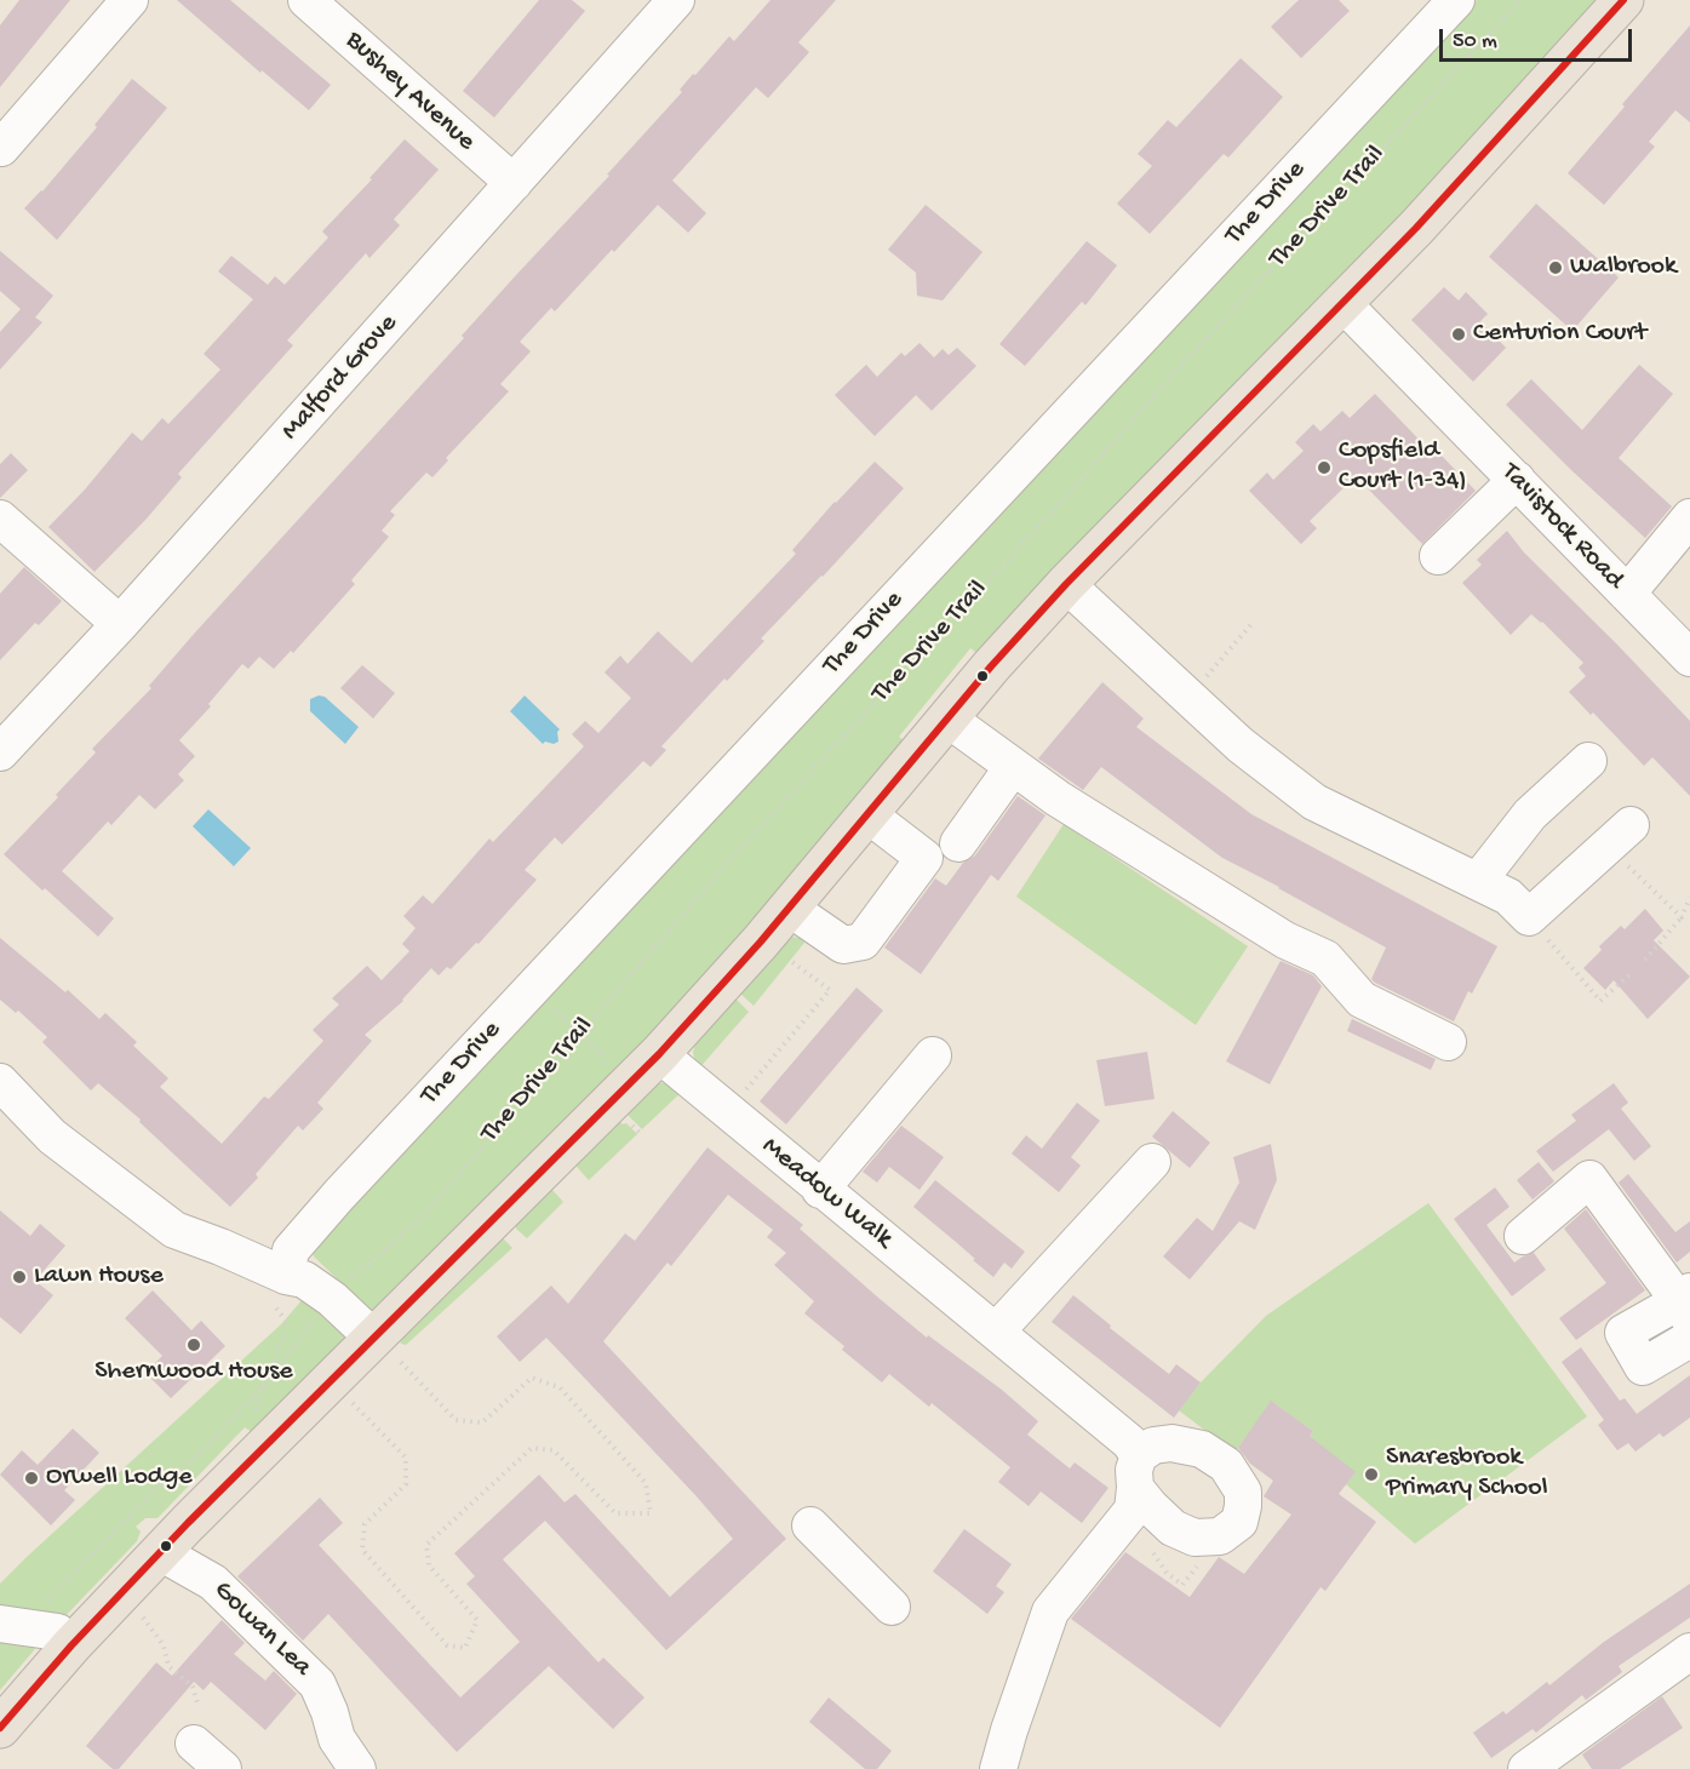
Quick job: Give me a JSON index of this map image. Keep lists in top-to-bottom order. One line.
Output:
{"streets":{"street":["Bushey Avenue","The Drive","Malford Grove","Tavistock Road","Meadow Walk","Gowan Lea"],"path":["The Drive Trail"]},"crossings":[["Bushey Avenue","Malford Grove"]],"places":["Walbrook","Centurion Court","Copsfield Court (1-34)","Lawn House","Shernwood House","Snaresbrook Primary School","Orwell Lodge"],"scale_bar":"50 m"}
